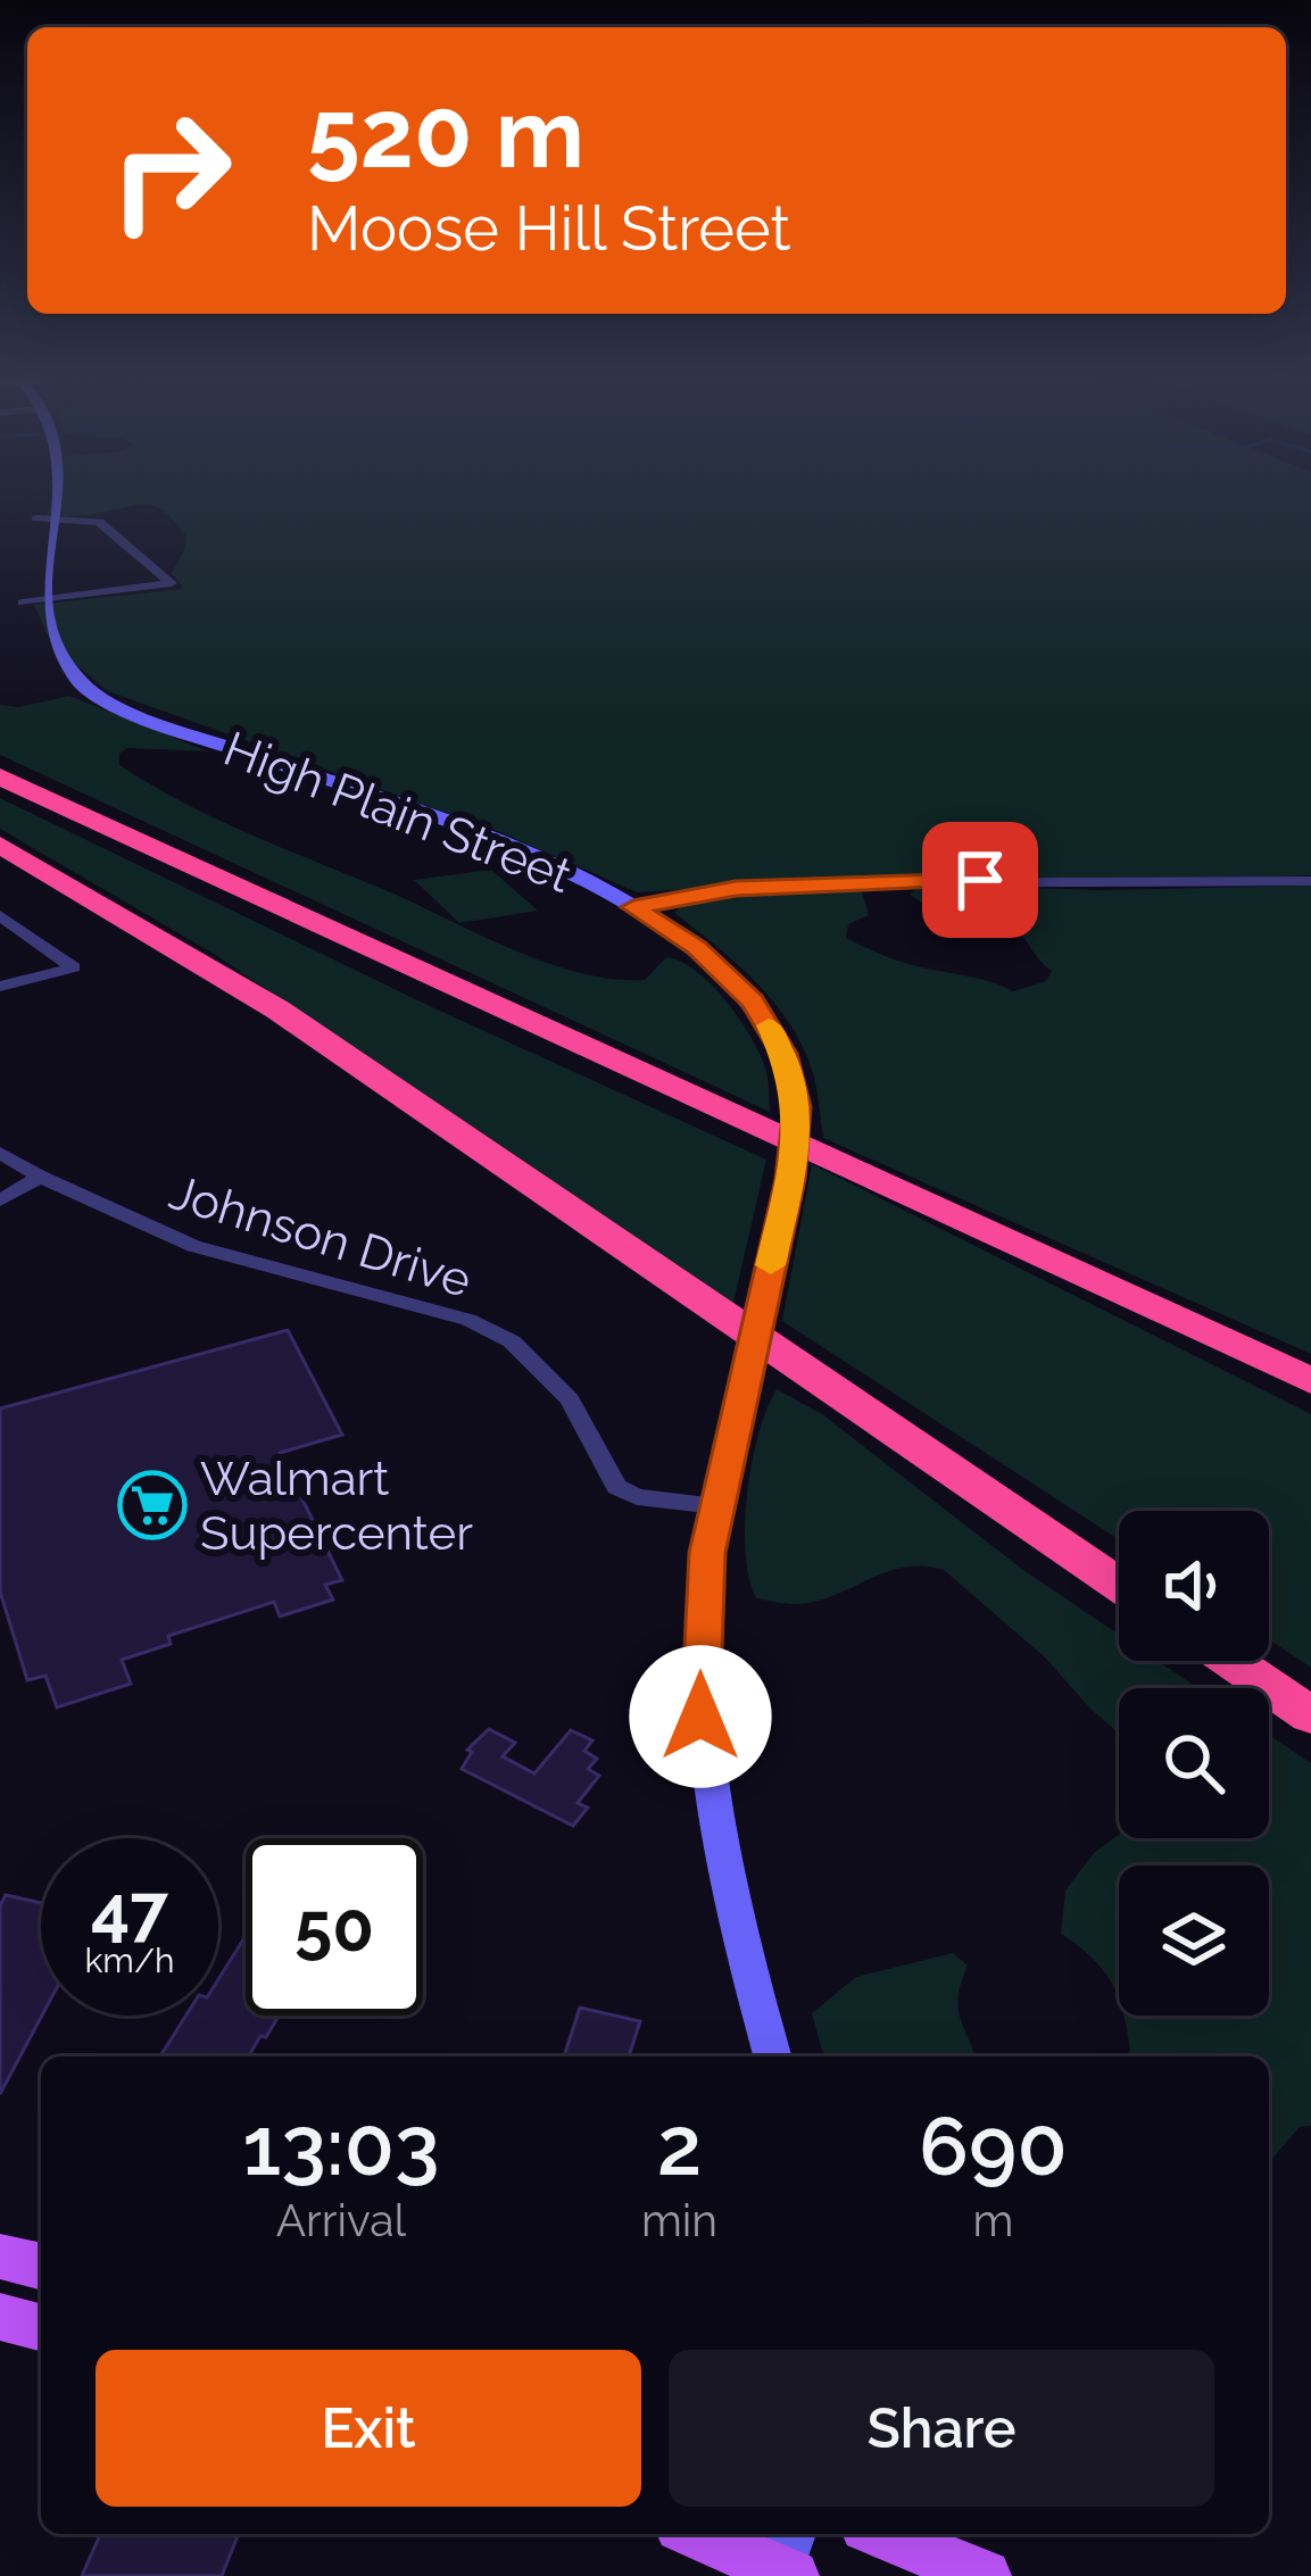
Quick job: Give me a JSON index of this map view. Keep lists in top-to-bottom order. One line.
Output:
{"streets":{"main road":["High Plain Street"],"street":["Johnson Drive"]},"crossings":[["High Plain Street","Johnson Drive"]],"places":{"supermarket":["Walmart Supercenter"]},"page":{"turn":["520 m","Moose Hill Street"],"speed":"47 km/h","limit":"50","eta":["13:03","Arrival","2","min","690","m"],"buttons":["Exit","Share"]}}
